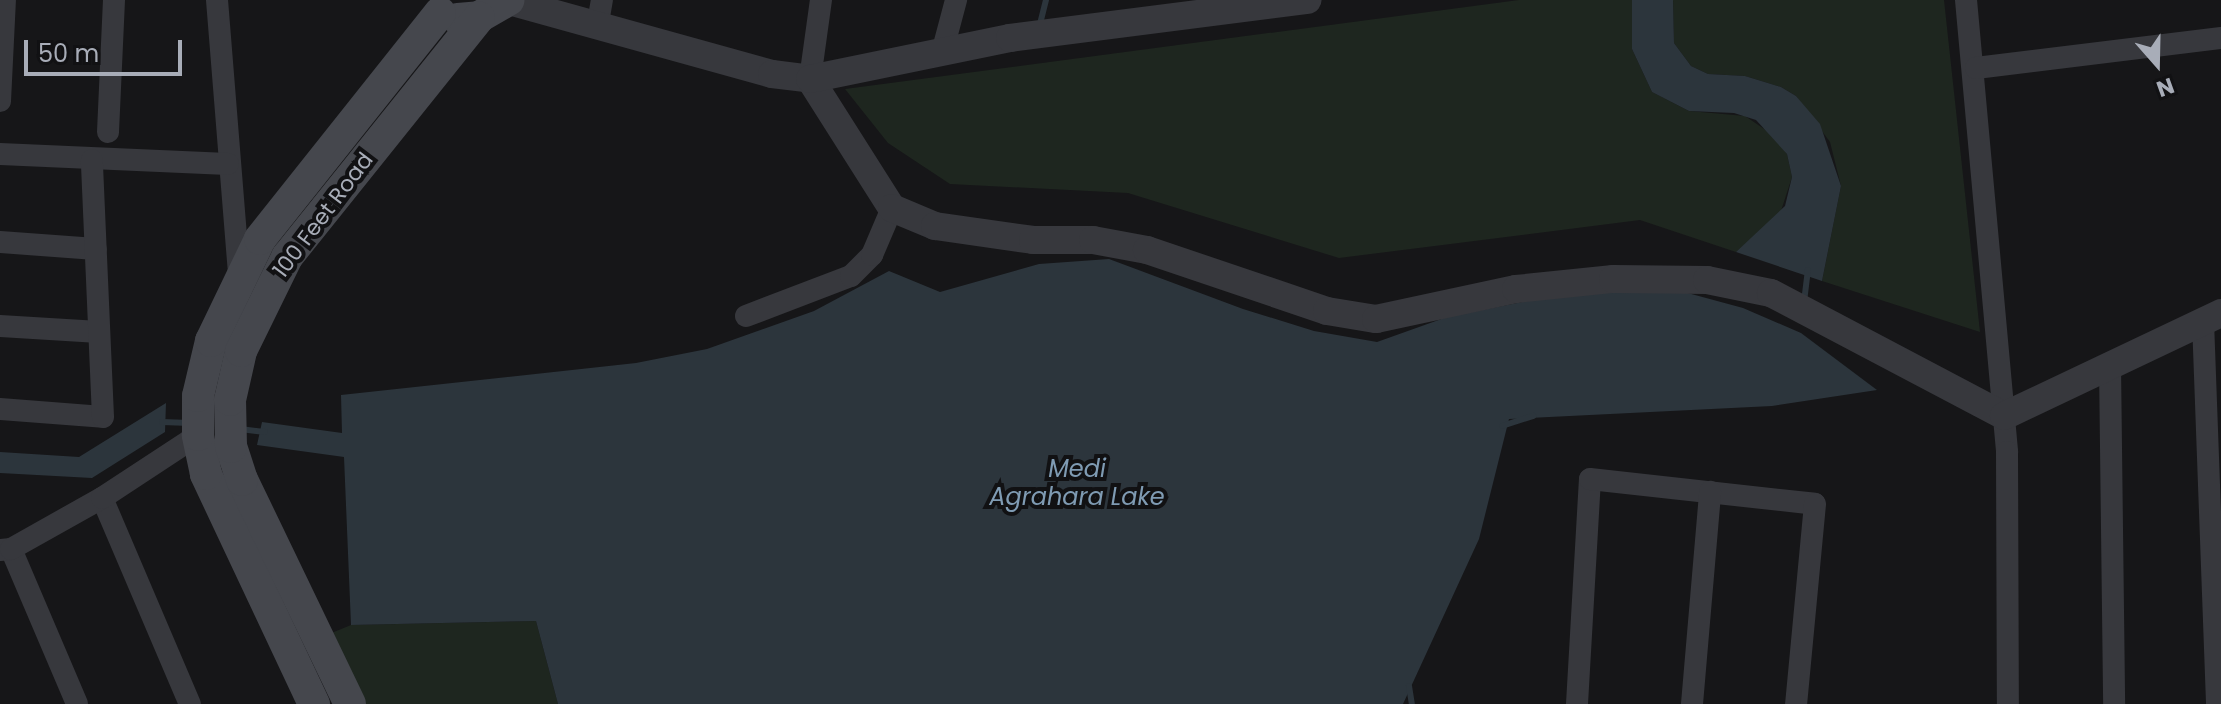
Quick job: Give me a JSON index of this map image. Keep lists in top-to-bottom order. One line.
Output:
{"streets":{"main road":["100 Feet Road"]},"water":["Medi Agrahara Lake"],"scale_bar":"50 m","north":"bottom"}
